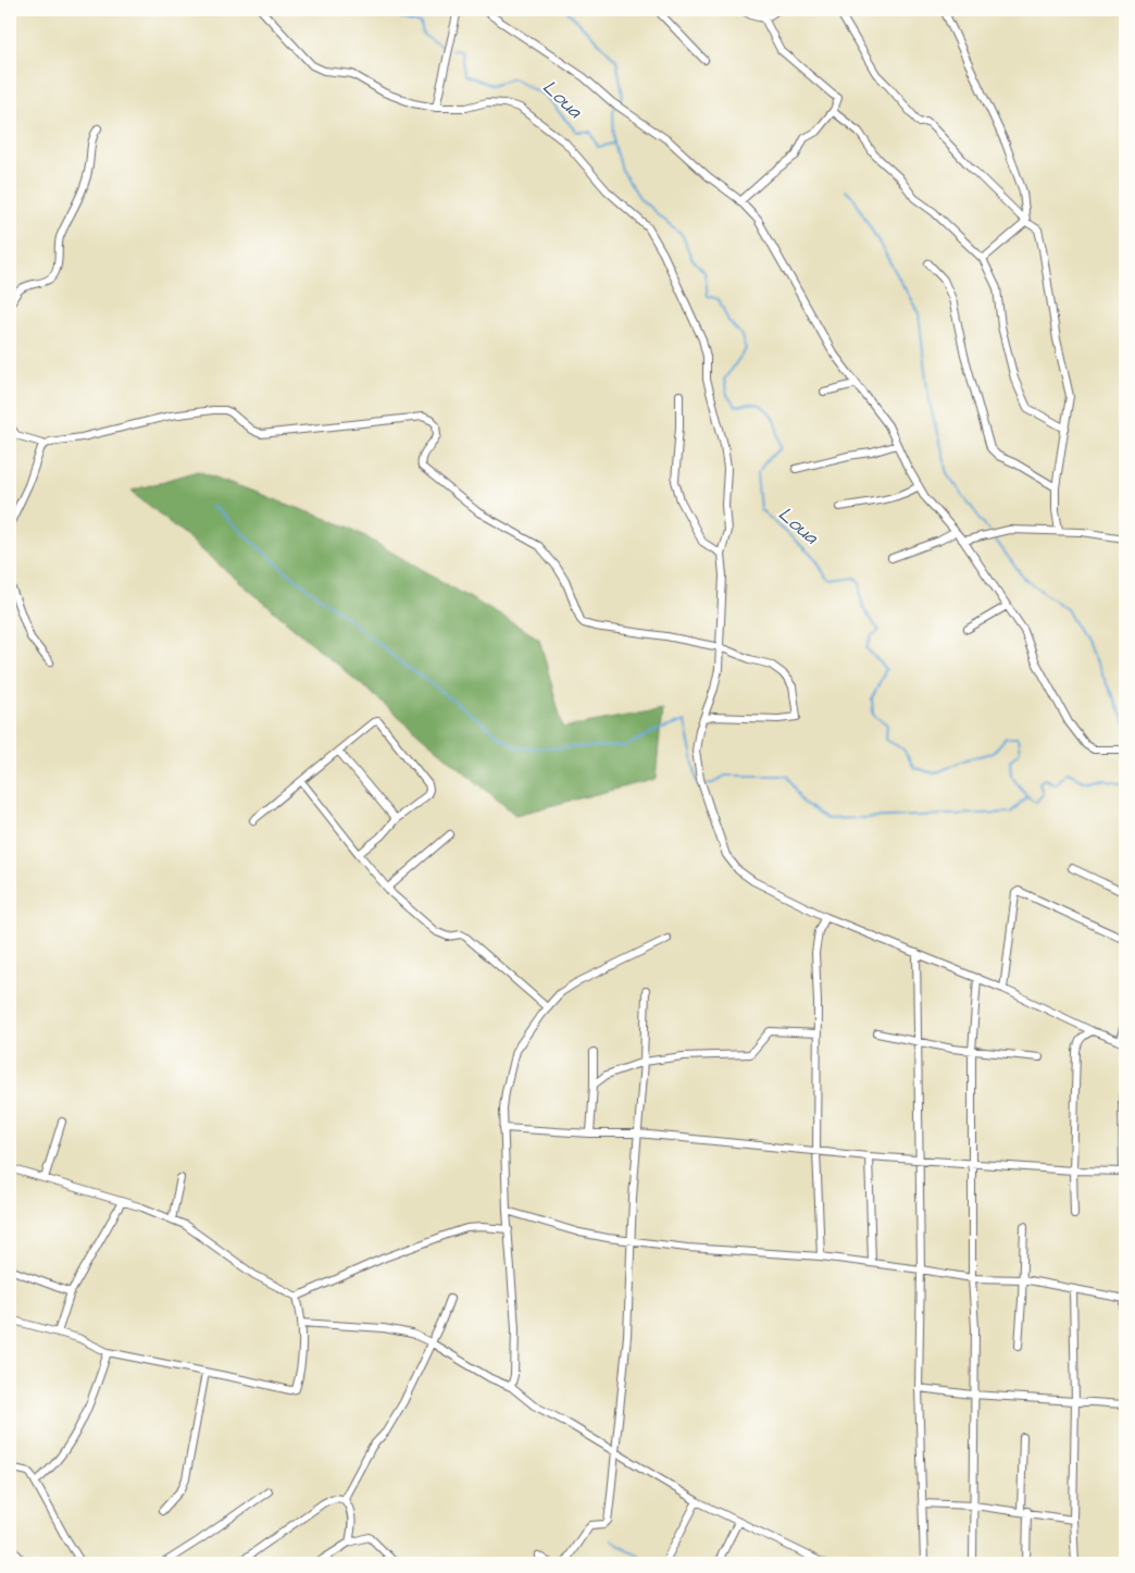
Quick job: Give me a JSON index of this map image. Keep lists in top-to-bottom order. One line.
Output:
{"water":["Loua"]}
